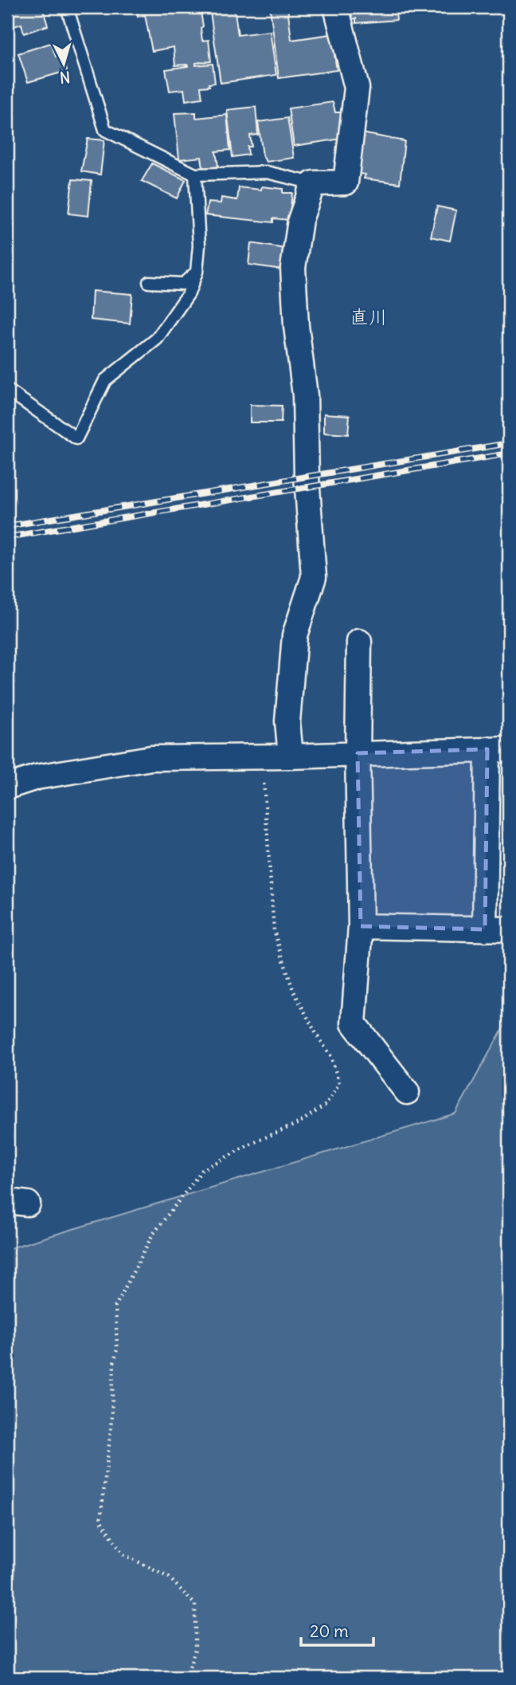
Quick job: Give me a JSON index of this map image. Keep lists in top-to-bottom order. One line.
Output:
{"districts":["直川"],"scale_bar":"20 m","north":"bottom"}
